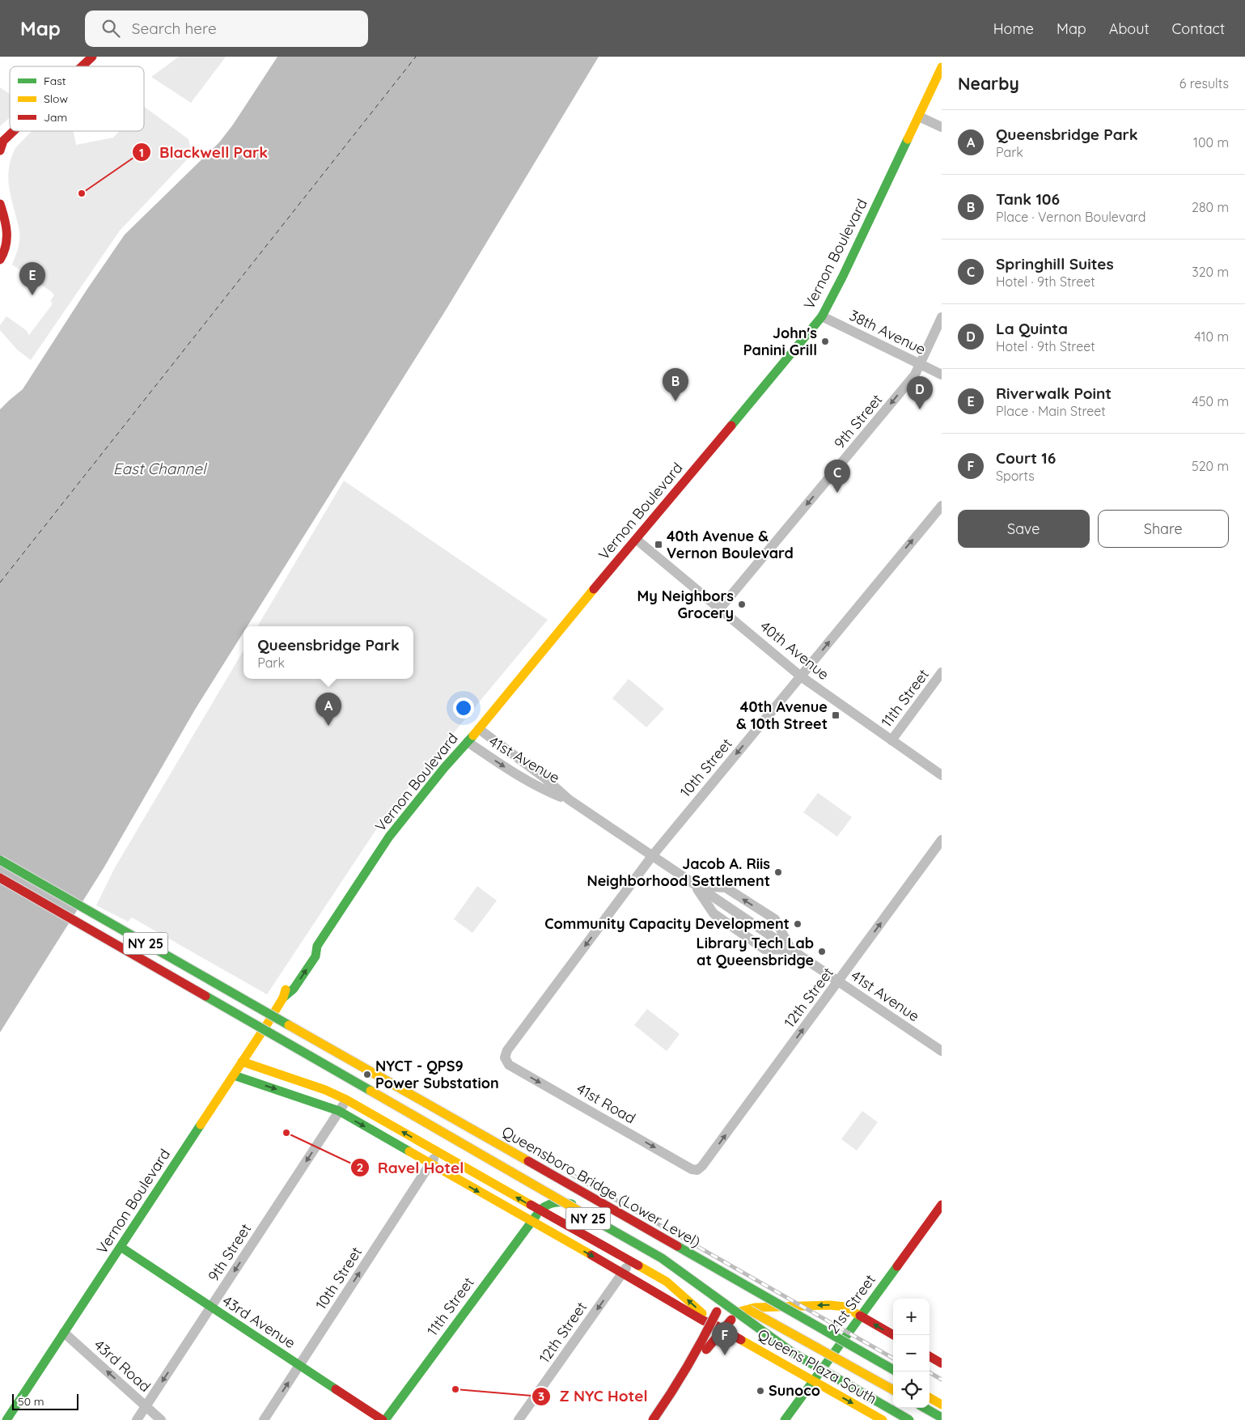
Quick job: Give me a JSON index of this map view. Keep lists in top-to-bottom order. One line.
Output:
{"streets":{"main road":["Vernon Boulevard","11th Street","NY 25","Queensboro Bridge (Lower Level)","21st Street","43rd Avenue","Queens Plaza South"],"street":["38th Avenue","9th Street","40th Avenue","41st Avenue","10th Street","12th Street","41st Road","43rd Road"]},"crossings":[["Vernon Boulevard","38th Avenue"],["Vernon Boulevard","40th Avenue"],["Vernon Boulevard","41st Avenue"],["Vernon Boulevard","43rd Avenue"],["Vernon Boulevard","43rd Road"],["Vernon Boulevard","Queens Plaza South"],["38th Avenue","9th Street"],["9th Street","40th Avenue"],["9th Street","43rd Avenue"],["9th Street","43rd Road"],["9th Street","Queens Plaza South"],["40th Avenue","11th Street"],["40th Avenue","10th Street"],["11th Street","43rd Avenue"],["11th Street","Queens Plaza South"],["41st Avenue","10th Street"],["41st Avenue","12th Street"],["10th Street","41st Road"],["10th Street","43rd Avenue"],["10th Street","Queens Plaza South"],["NY 25","Queensboro Bridge (Lower Level)"],["12th Street","41st Road"],["12th Street","Queens Plaza South"],["21st Street","Queens Plaza South"]],"one_way":["9th Street","41st Road","43rd Road"],"water":["East Channel"],"places":{"other":["Blackwell Park","John's Panini Grill","My Neighbors Grocery","Jacob A. Riis Neighborhood Settlement","Community Capacity Development","Library Tech Lab at Queensbridge","NYCT - QPS9 Power Substation","Ravel Hotel","Z NYC Hotel","Sunoco"],"transit":["40th Avenue & Vernon Boulevard","40th Avenue & 10th Street"]},"legend":["Fast","Slow","Jam"],"scale_bar":"50 m","page":{"header":"Map","search":"Search here","nav":["Home","Map","About","Contact"],"heading":["Nearby","6 results"],"list":[{"mark":"A","name":"Queensbridge Park","note":"Park","value":"100 m"},{"mark":"B","name":"Tank 106","note":"Place · Vernon Boulevard","value":"280 m"},{"mark":"C","name":"Springhill Suites","note":"Hotel · 9th Street","value":"320 m"},{"mark":"D","name":"La Quinta","note":"Hotel · 9th Street","value":"410 m"},{"mark":"E","name":"Riverwalk Point","note":"Place · Main Street","value":"450 m"},{"mark":"F","name":"Court 16","note":"Sports","value":"520 m"}],"pins":["E","B","D","C","A","F"],"buttons":["Save","Share"],"popup":["Queensbridge Park","Park"],"map_buttons":["+","−"],"scale":"50 m"}}
